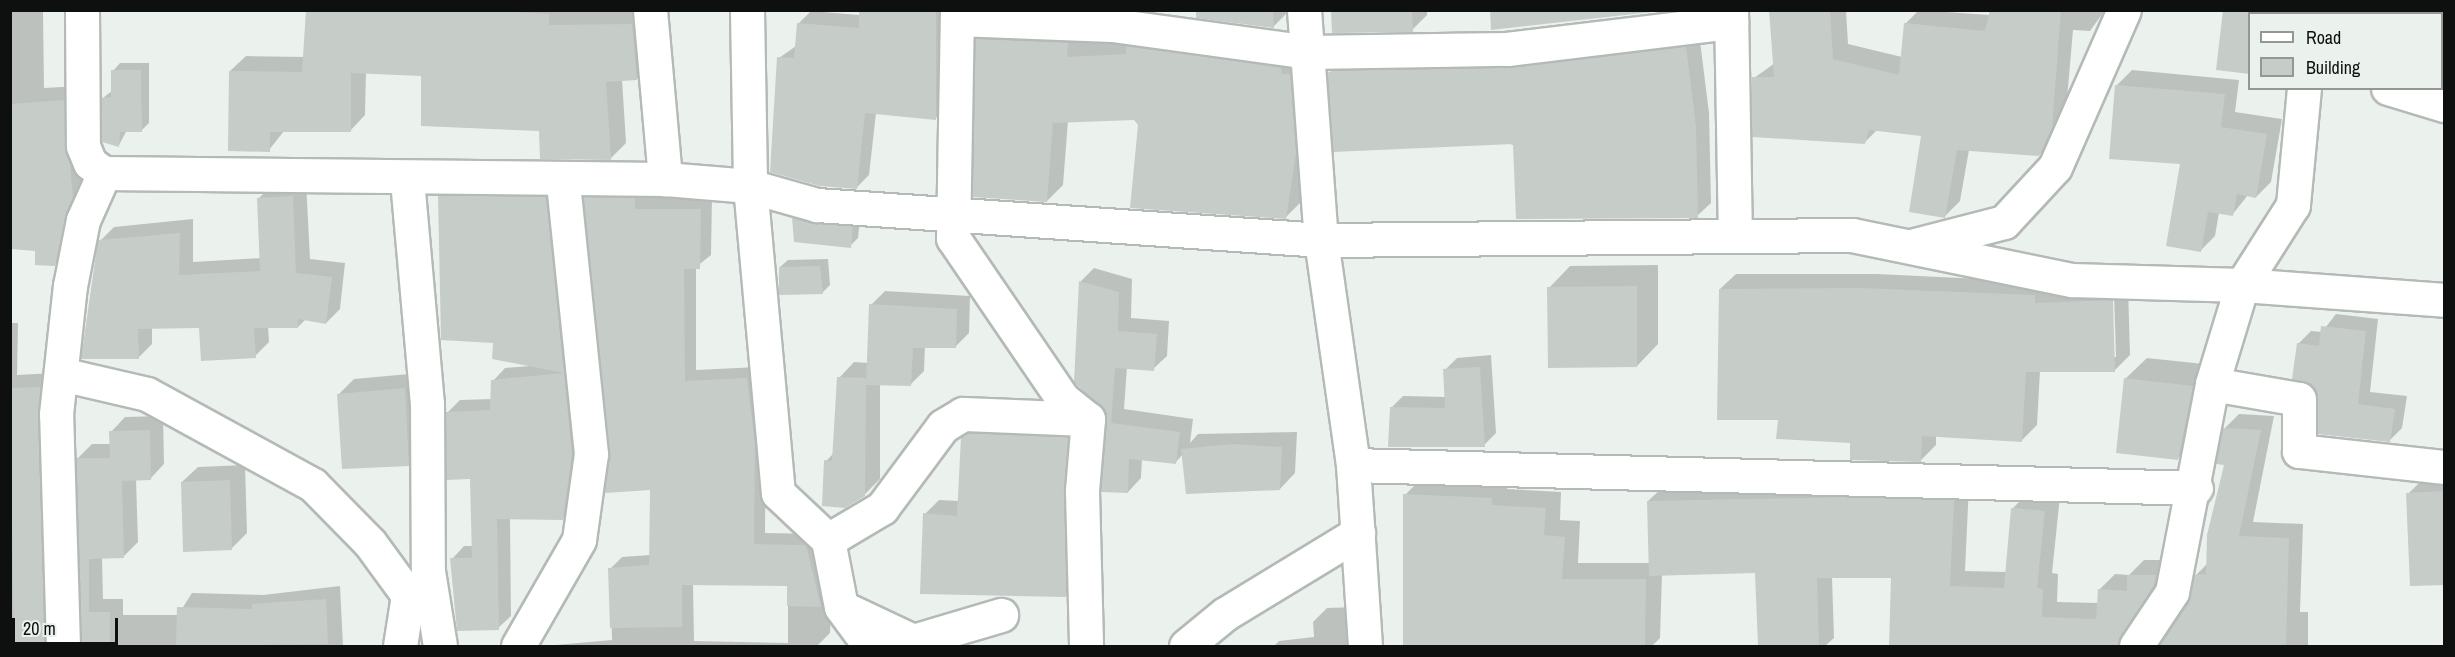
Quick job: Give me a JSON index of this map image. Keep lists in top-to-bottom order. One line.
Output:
{"legend":["Road","Building"],"scale_bar":"20 m"}
